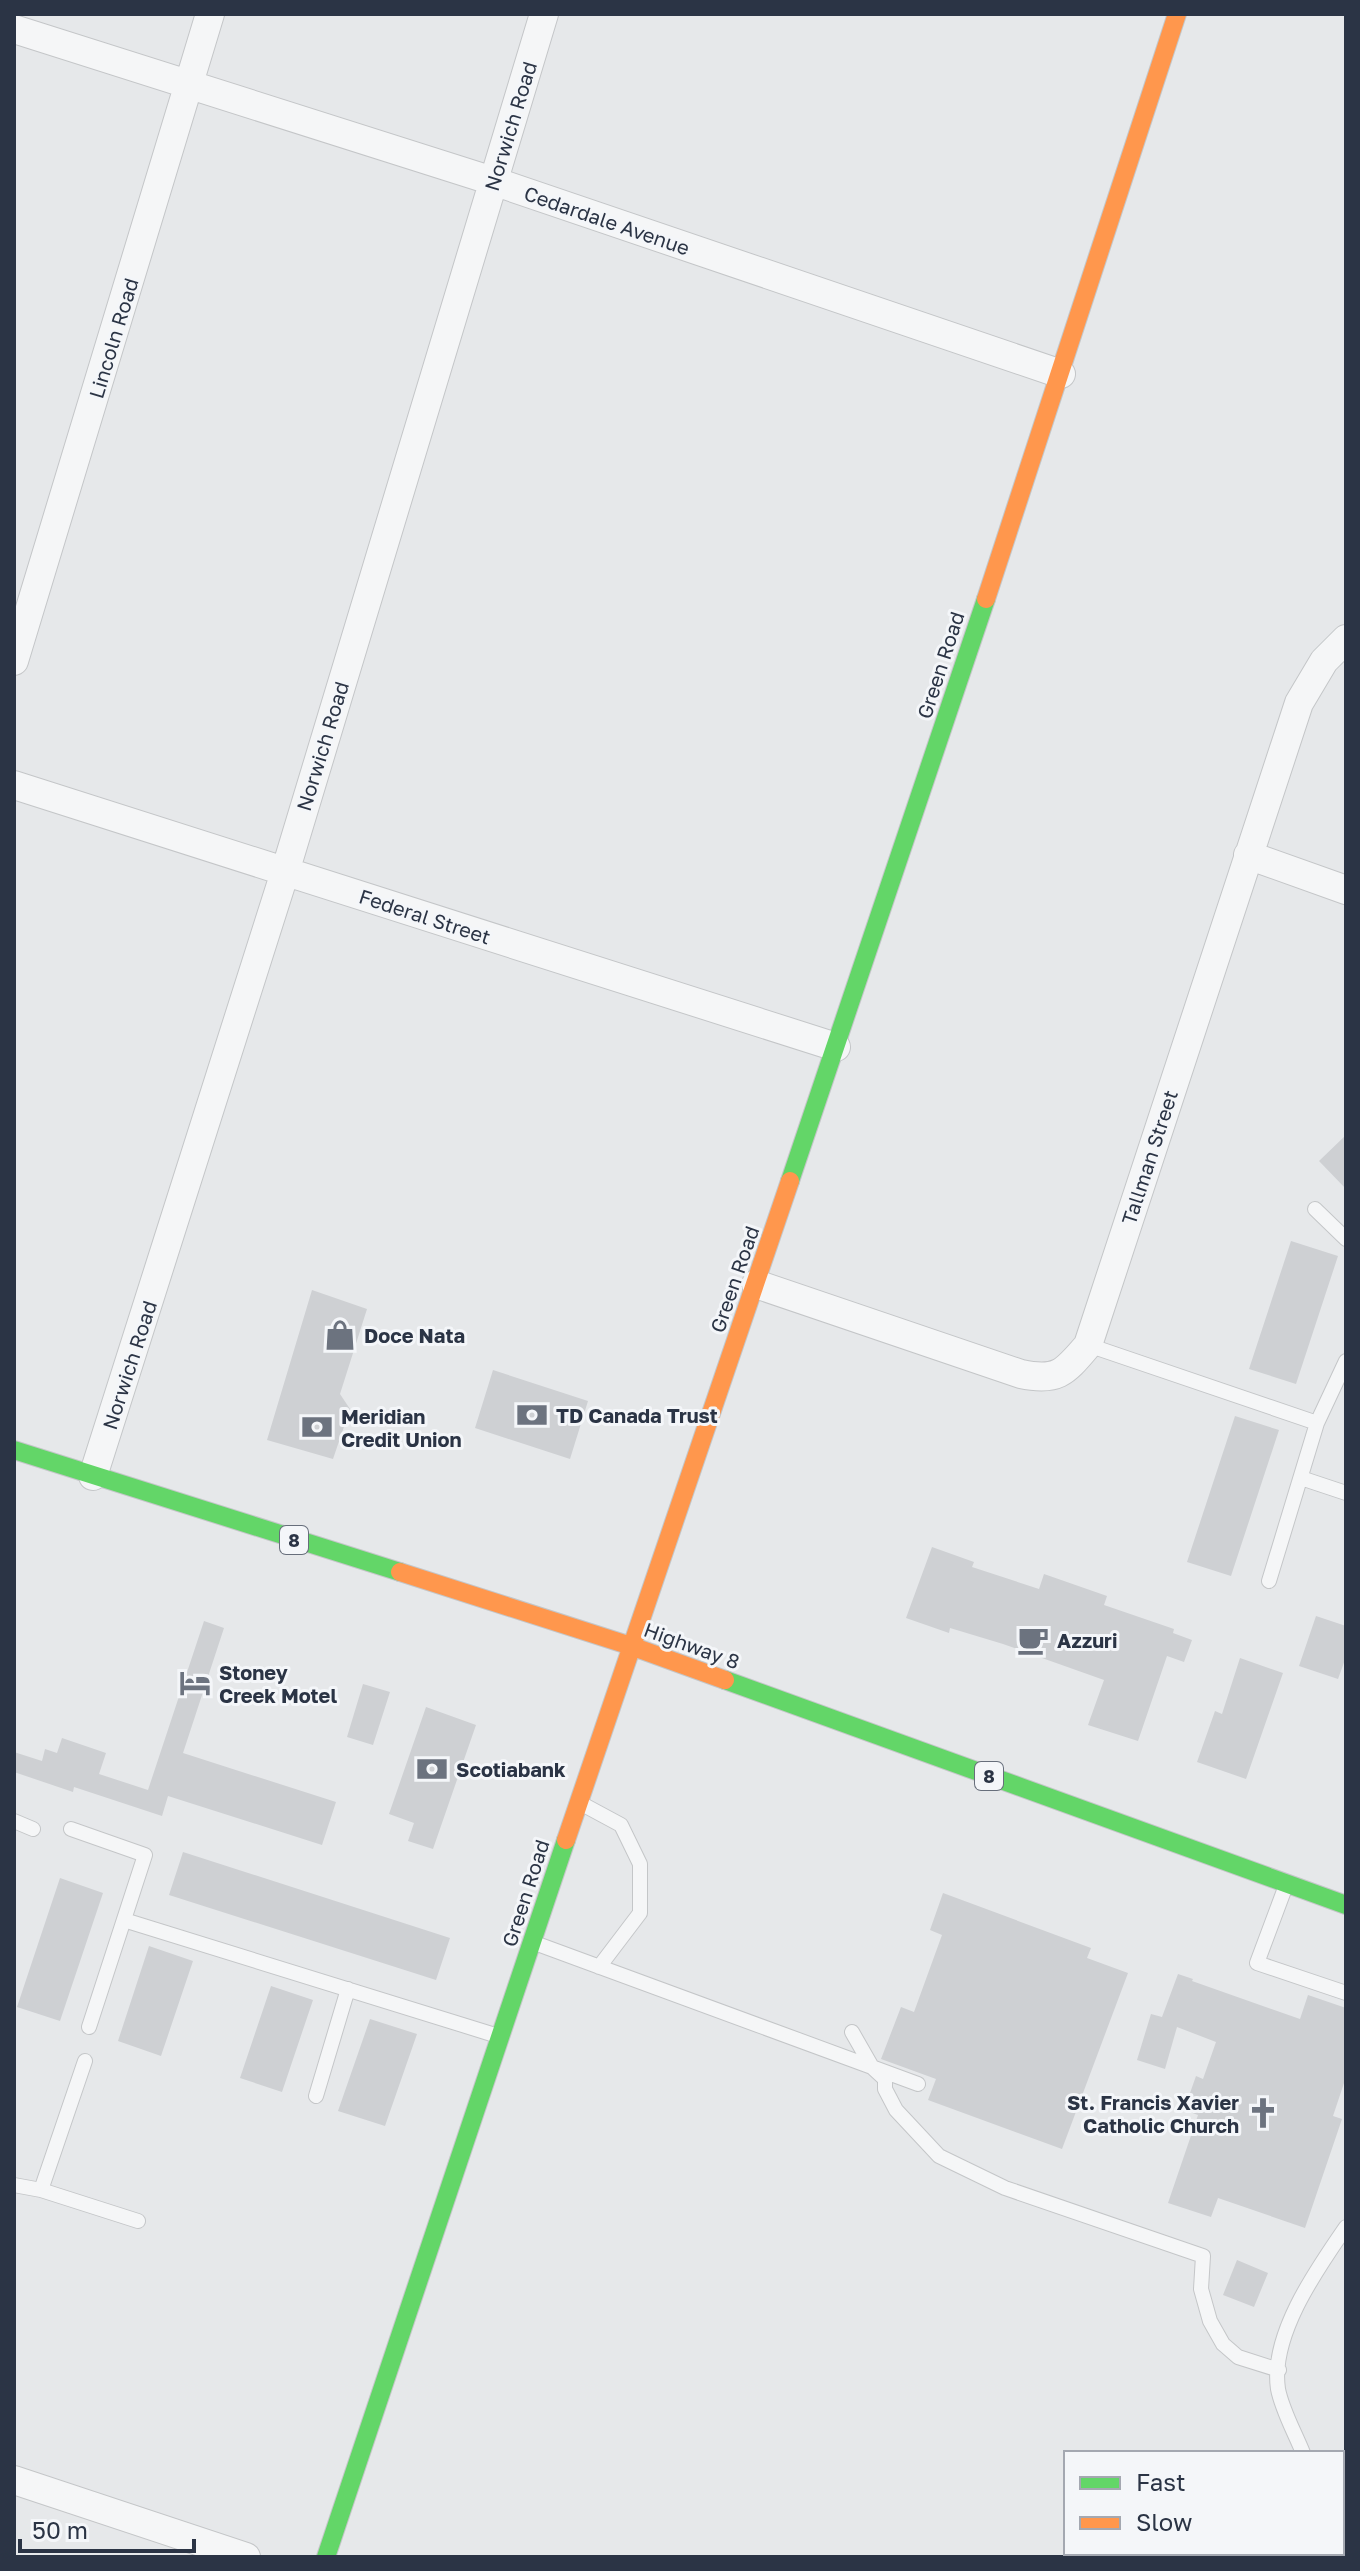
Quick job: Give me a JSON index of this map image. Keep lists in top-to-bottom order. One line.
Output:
{"streets":{"street":["Norwich Road","Cedardale Avenue","Lincoln Road","Green Road","Federal Street","Tallman Street","8","Highway 8"]},"crossings":[["Norwich Road","Cedardale Avenue"],["Norwich Road","Federal Street"],["Norwich Road","Highway 8"],["Cedardale Avenue","Lincoln Road"],["Cedardale Avenue","Green Road"],["Green Road","Federal Street"],["Green Road","Tallman Street"],["Green Road","Highway 8"]],"places":{"shop":["Doce Nata"],"bank":["TD Canada Trust","Meridian Credit Union","Scotiabank"],"cafe":["Azzuri"],"hotel":["Stoney Creek Motel"],"church":["St. Francis Xavier Catholic Church"]},"legend":["Fast","Slow"],"scale_bar":"50 m"}
